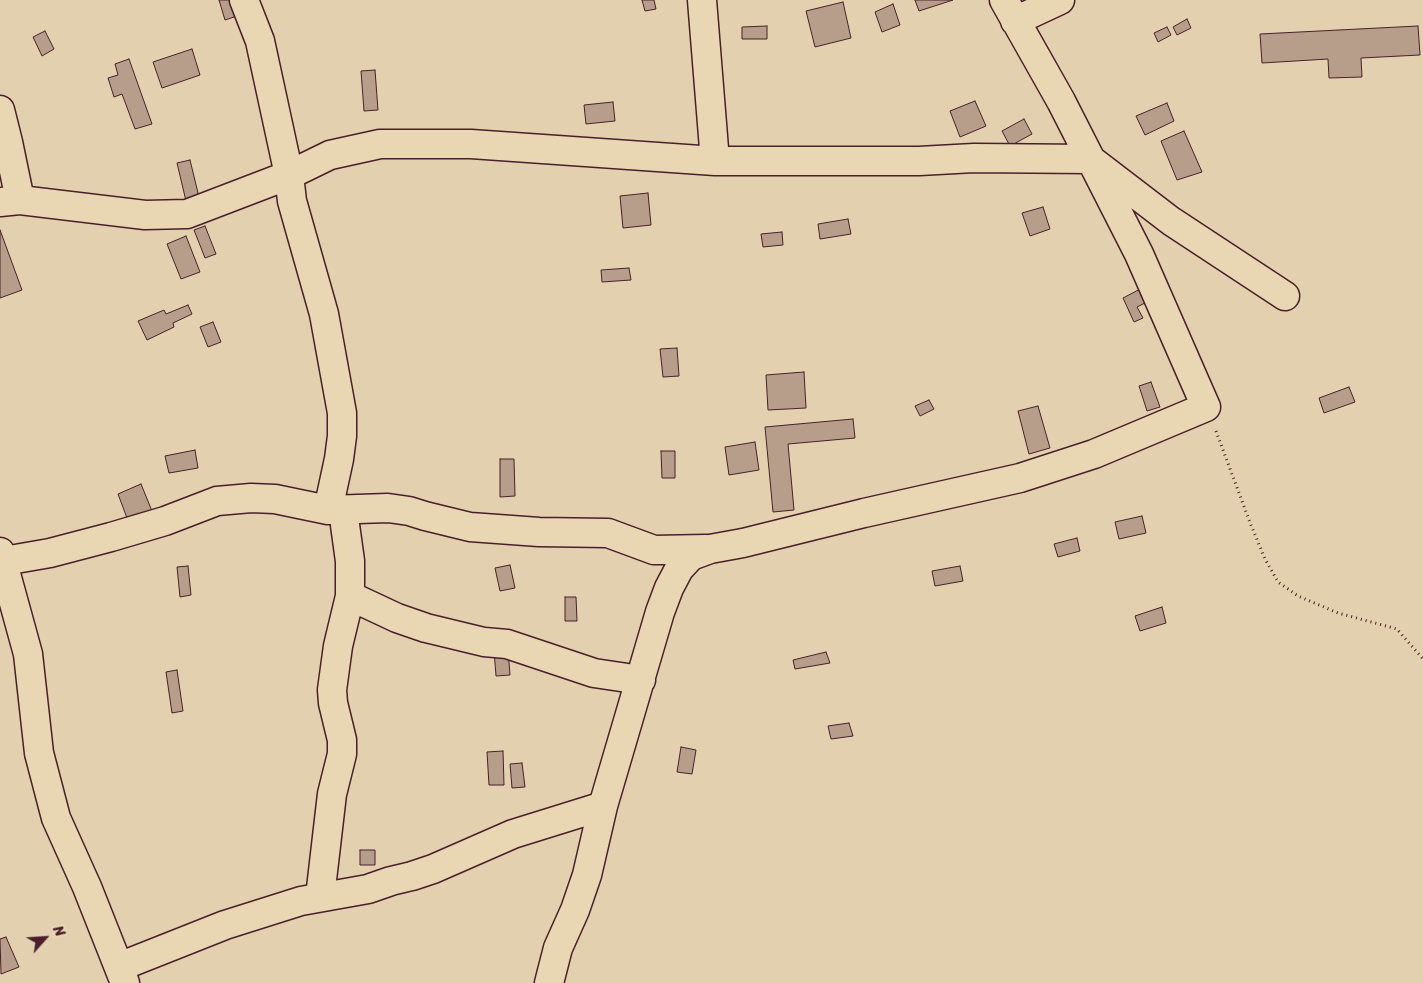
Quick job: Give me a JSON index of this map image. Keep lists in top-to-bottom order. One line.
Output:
{"north":"top right"}
